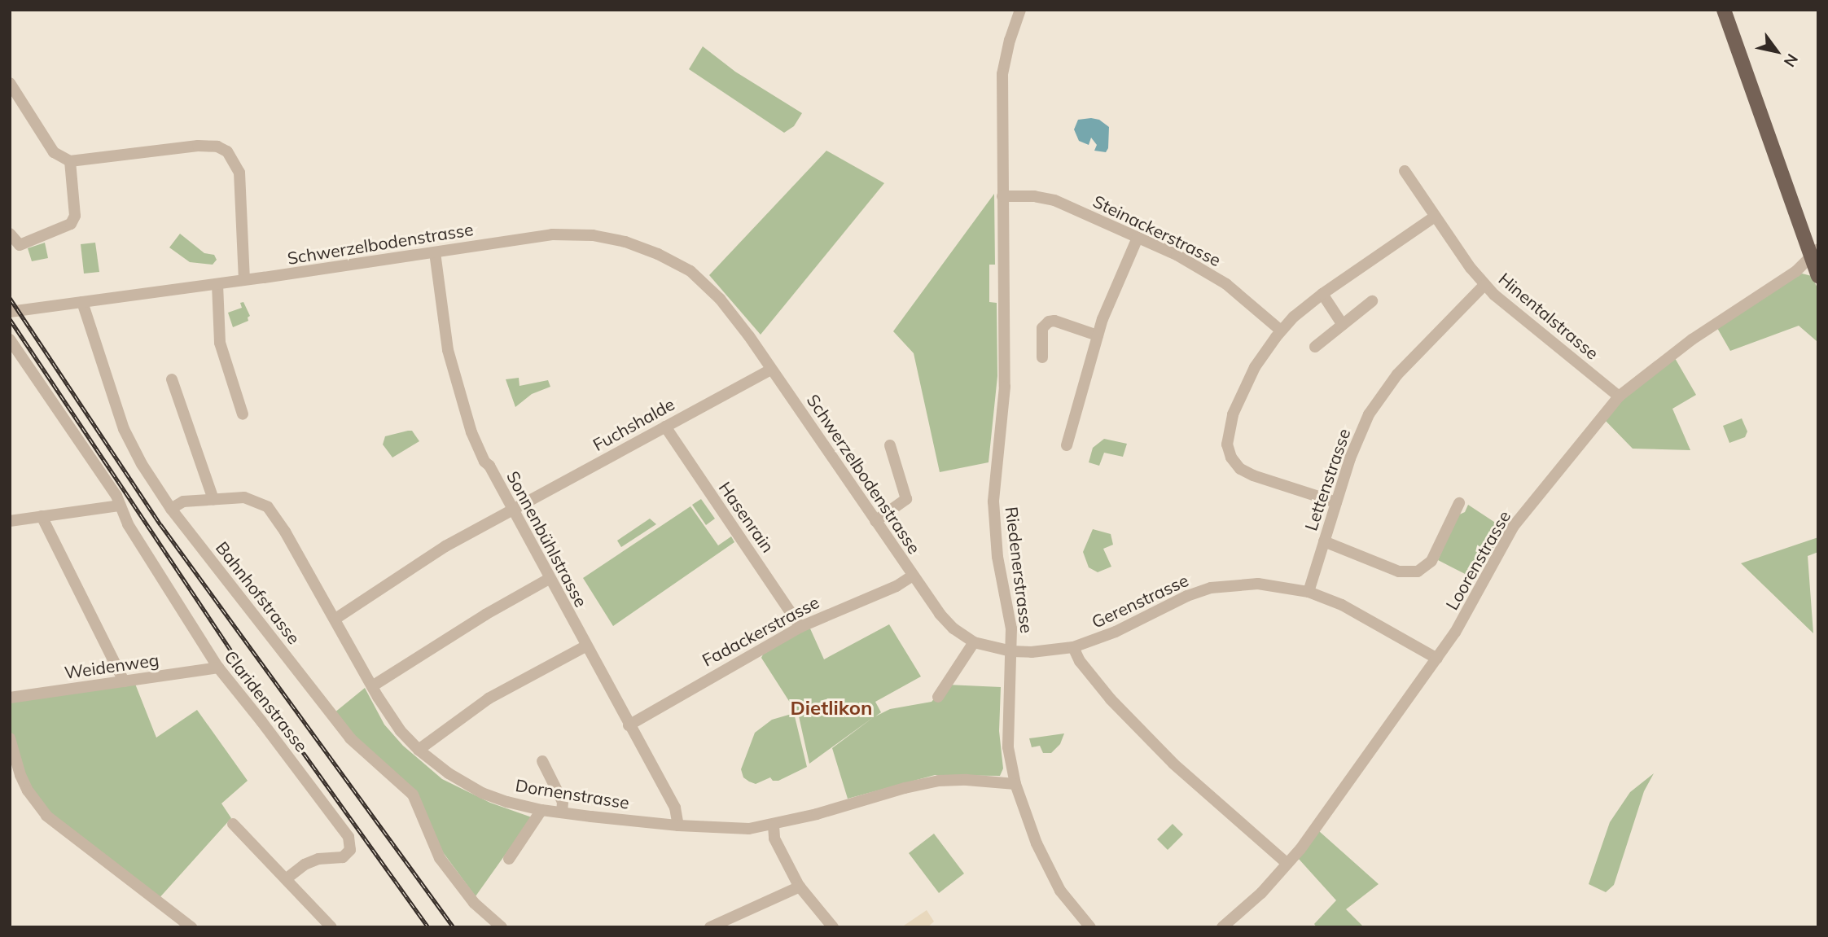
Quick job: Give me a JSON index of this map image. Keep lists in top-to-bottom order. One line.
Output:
{"streets":{"street":["Steinackerstrasse","Schwerzelbodenstrasse","Hinentalstrasse","Fuchshalde","Lettenstrasse","Hasenrain","Sonnenbühlstrasse","Loorenstrasse","Riedenerstrasse","Bahnhofstrasse","Gerenstrasse","Fadackerstrasse","Weidenweg","Claridenstrasse","Dornenstrasse"]},"crossings":[["Steinackerstrasse","Riedenerstrasse"],["Schwerzelbodenstrasse","Fuchshalde"],["Schwerzelbodenstrasse","Sonnenbühlstrasse"],["Schwerzelbodenstrasse","Riedenerstrasse"],["Schwerzelbodenstrasse","Bahnhofstrasse"],["Schwerzelbodenstrasse","Gerenstrasse"],["Schwerzelbodenstrasse","Fadackerstrasse"],["Hinentalstrasse","Lettenstrasse"],["Hinentalstrasse","Loorenstrasse"],["Fuchshalde","Hasenrain"],["Fuchshalde","Sonnenbühlstrasse"],["Fuchshalde","Dornenstrasse"],["Lettenstrasse","Gerenstrasse"],["Hasenrain","Fadackerstrasse"],["Sonnenbühlstrasse","Fadackerstrasse"],["Sonnenbühlstrasse","Dornenstrasse"],["Loorenstrasse","Gerenstrasse"],["Riedenerstrasse","Gerenstrasse"],["Riedenerstrasse","Dornenstrasse"],["Bahnhofstrasse","Dornenstrasse"],["Weidenweg","Claridenstrasse"]],"districts":["Dietlikon"],"north":"bottom right"}
